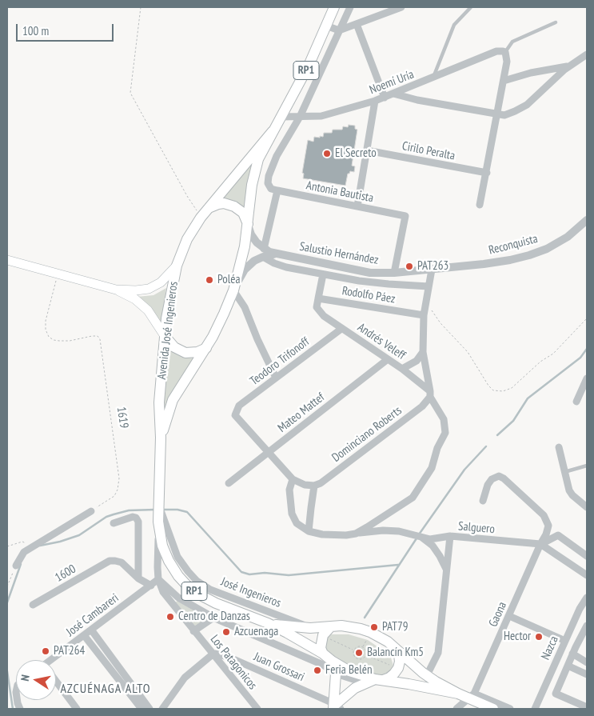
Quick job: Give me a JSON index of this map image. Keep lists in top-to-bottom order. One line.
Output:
{"streets":{"main road":["RP1","Avenida José Ingenieros"],"street":["Noemí Uría","Cirilo Peralta","Antonia Bautista","Reconquista","Salustio Hernández","Rodolfo Páez","Andrés Veleff","Teodoro Trifonoff","Mateo Mattef","Dominciano Roberts","Salguero","1600","José Ingenieros","Gaona","José Cambareri","Nazca","Los Patagonicos","Juan Grossari"],"path":["1619"]},"crossings":[["RP1","Noemí Uría"],["RP1","Avenida José Ingenieros"],["Antonia Bautista","Salustio Hernández"],["Reconquista","Salustio Hernández"],["Rodolfo Páez","Andrés Veleff"],["Avenida José Ingenieros","José Ingenieros"],["Avenida José Ingenieros","Gaona"],["Avenida José Ingenieros","Los Patagonicos"],["Andrés Veleff","Teodoro Trifonoff"],["Andrés Veleff","Mateo Mattef"],["Andrés Veleff","Dominciano Roberts"],["Teodoro Trifonoff","Mateo Mattef"],["Salguero","Gaona"],["José Cambareri","Los Patagonicos"],["Los Patagonicos","Juan Grossari"]],"districts":["AZCUÉNAGA ALTO"],"places":["El Secreto","PAT263","Poléa","Centro de Danzas","PAT79","Azcuenaga","Hector","PAT264","Balancín Km5","Feria Belén"],"scale_bar":"100 m","north":"left"}
